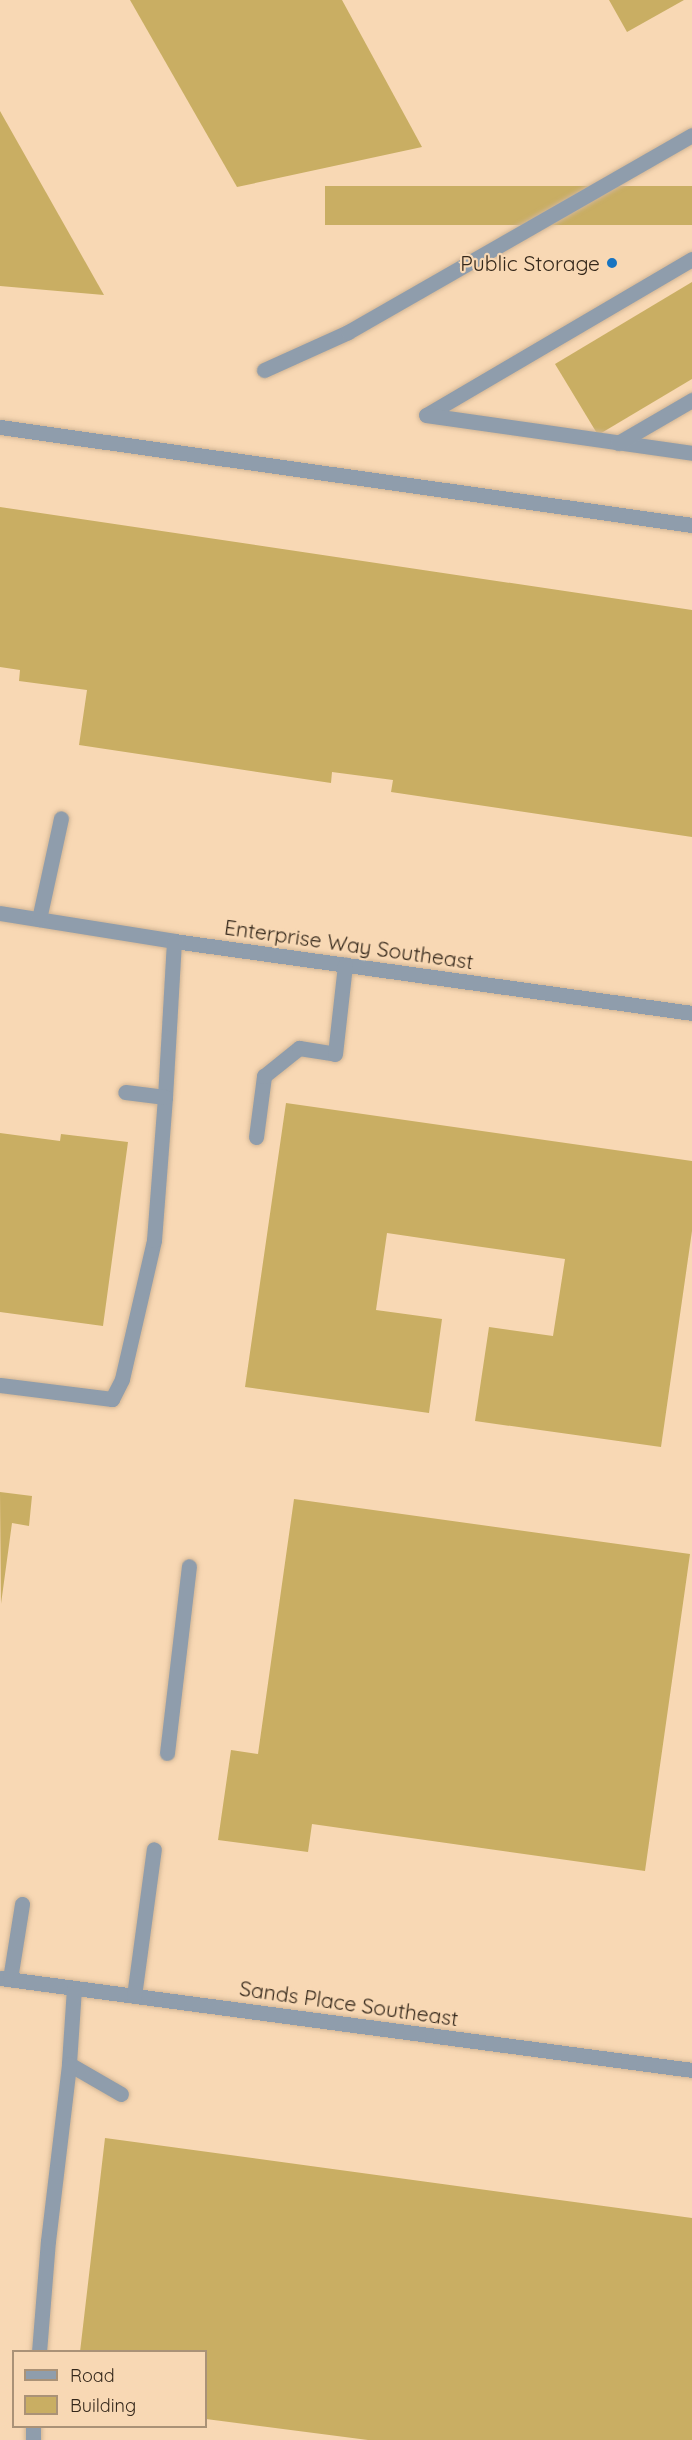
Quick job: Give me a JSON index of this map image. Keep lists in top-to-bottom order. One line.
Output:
{"streets":{"street":["Enterprise Way Southeast","Sands Place Southeast"]},"places":["Public Storage"],"legend":["Road","Building"]}
